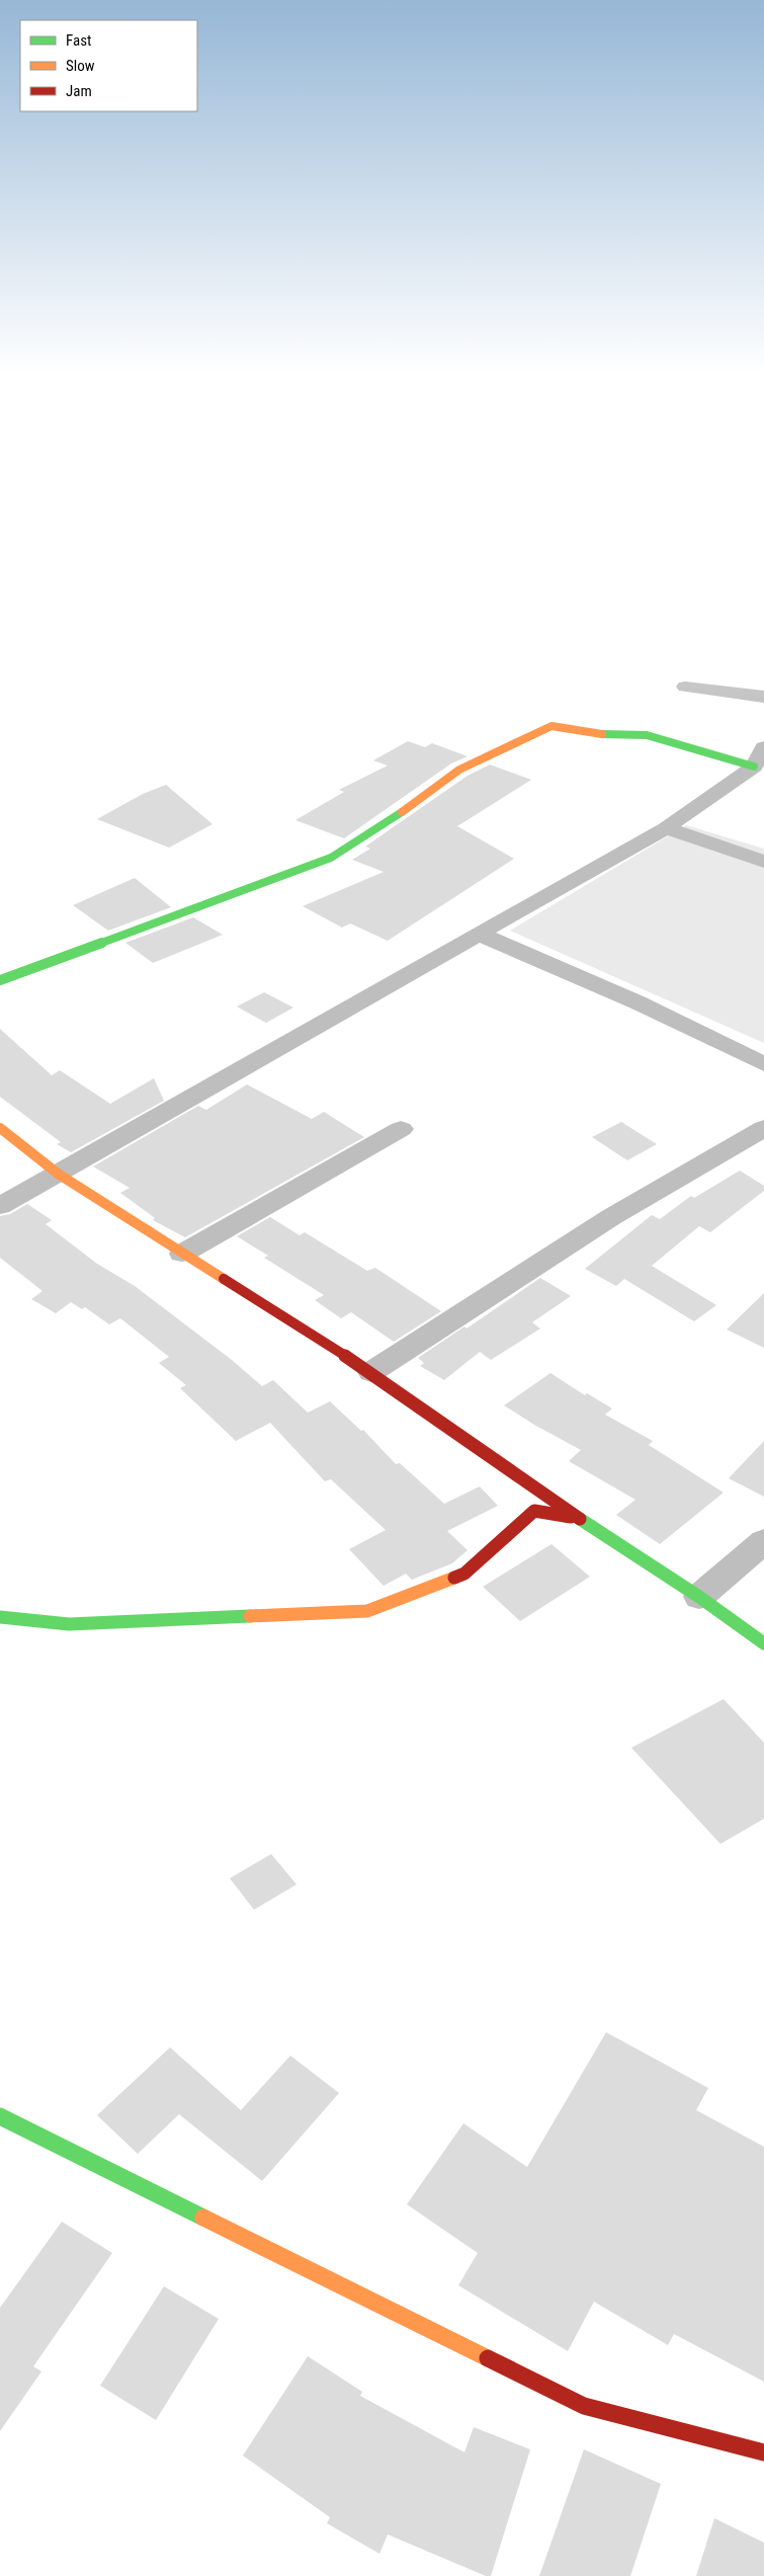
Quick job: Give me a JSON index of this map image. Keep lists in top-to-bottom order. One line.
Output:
{"legend":["Fast","Slow","Jam"]}
